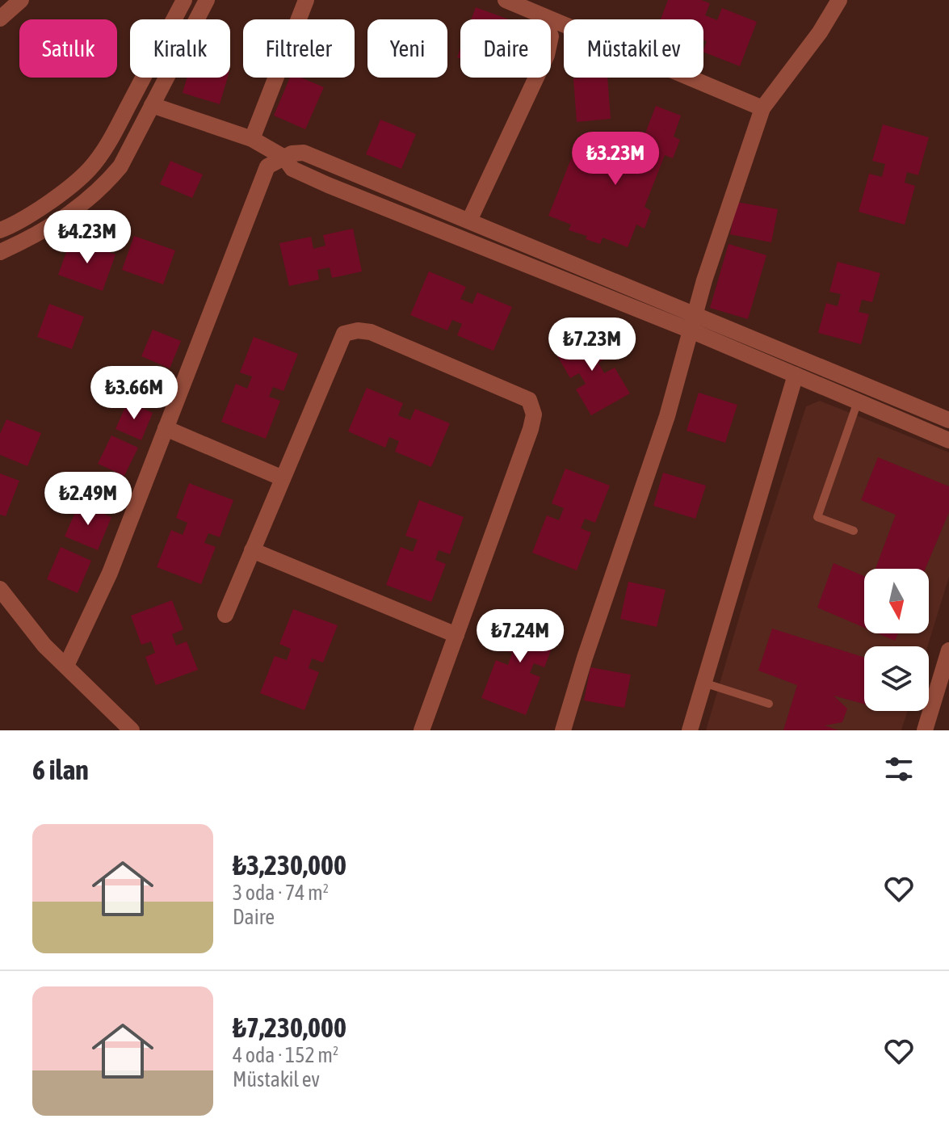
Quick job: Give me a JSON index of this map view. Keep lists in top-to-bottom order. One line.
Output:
{"north":"bottom","page":{"chip":["Satılık","Kiralık","Filtreler","Yeni","Daire","Müstakil ev"],"price":["₺3.23M","₺4.23M","₺7.23M","₺3.66M","₺2.49M","₺7.24M"],"heading":"6 ilan","list":[{"name":"₺3,230,000","note":"3 oda · 74 m² · Daire"},{"name":"₺7,230,000","note":"4 oda · 152 m² · Müstakil ev"}]}}
